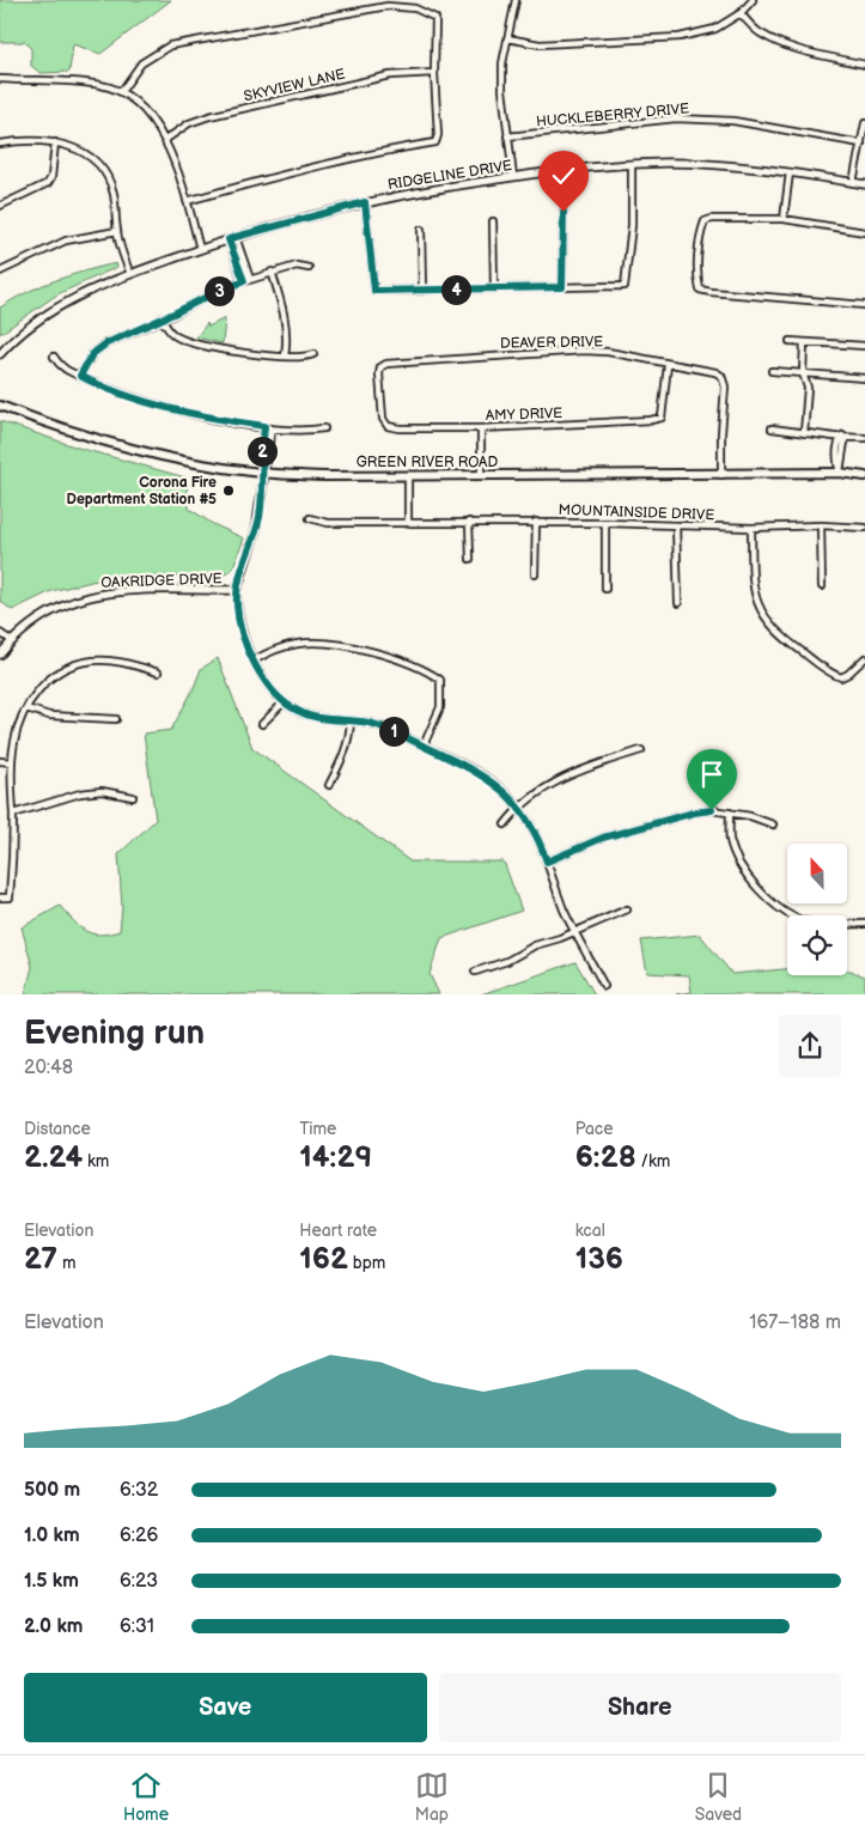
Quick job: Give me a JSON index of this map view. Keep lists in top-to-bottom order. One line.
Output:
{"streets":{"main road":["GREEN RIVER ROAD"],"street":["SKYVIEW LANE","HUCKLEBERRY DRIVE","RIDGELINE DRIVE","DEAVER DRIVE","AMY DRIVE","MOUNTAINSIDE DRIVE","OAKRIDGE DRIVE"]},"crossings":[["DEAVER DRIVE","AMY DRIVE"],["DEAVER DRIVE","GREEN RIVER ROAD"]],"places":["Corona Fire Department Station #5"],"north":"top","page":{"pins":["4","3","2","1"],"heading":["Evening run","20:48"],"stats":[["Distance","2.24 km"],["Time","14:29"],["Pace","6:28 /km"],["Elevation","27 m"],["Heart rate","162 bpm"],["kcal","136"]],"chart":["Elevation","167–188 m"],"list":[{"name":"500 m","note":"6:32"},{"name":"1.0 km","note":"6:26"},{"name":"1.5 km","note":"6:23"},{"name":"2.0 km","note":"6:31"}],"buttons":["Save","Share"],"tabs":["Home","Map","Saved"]}}
